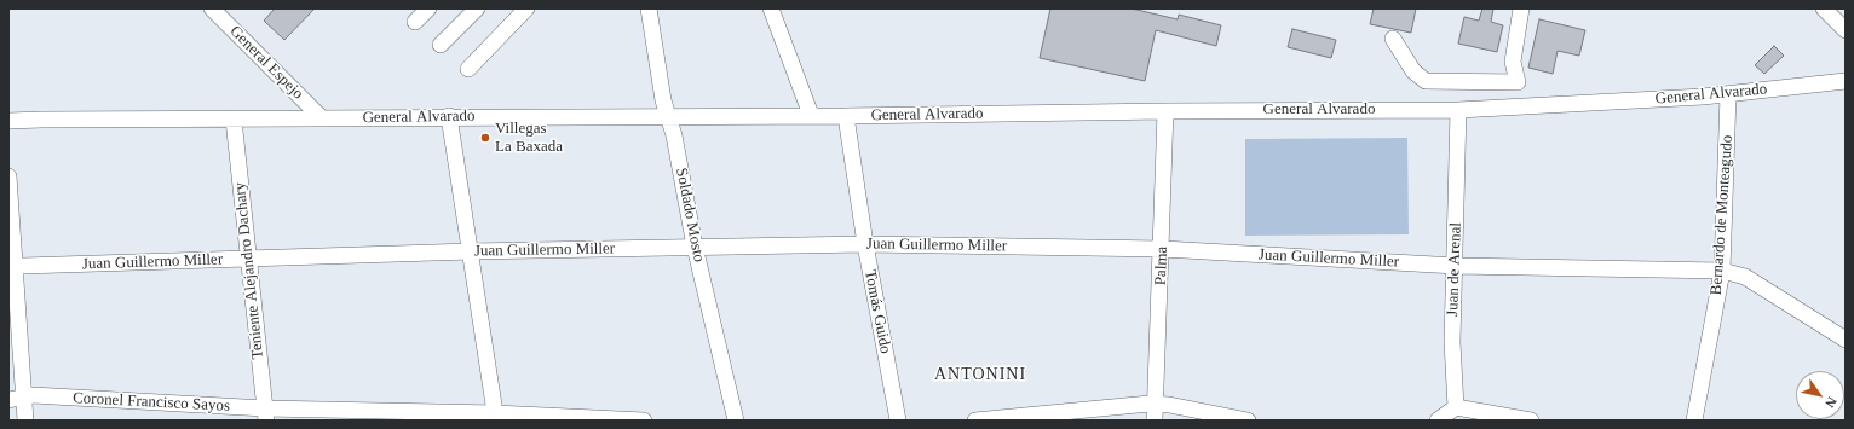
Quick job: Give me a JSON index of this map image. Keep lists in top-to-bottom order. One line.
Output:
{"streets":{"street":["General Espejo","General Alvarado","Soldado Mosto","Bernardo de Monteagudo","Juan Guillermo Miller","Palma","Juan de Arenal","Teniente Alejandro Dachary","Tomás Guido","Coronel Francisco Sayos"]},"crossings":[["General Espejo","General Alvarado"],["General Alvarado","Soldado Mosto"],["General Alvarado","Bernardo de Monteagudo"],["General Alvarado","Palma"],["General Alvarado","Juan de Arenal"],["General Alvarado","Teniente Alejandro Dachary"],["General Alvarado","Tomás Guido"],["Soldado Mosto","Juan Guillermo Miller"],["Bernardo de Monteagudo","Juan Guillermo Miller"],["Juan Guillermo Miller","Palma"],["Juan Guillermo Miller","Juan de Arenal"],["Juan Guillermo Miller","Teniente Alejandro Dachary"],["Juan Guillermo Miller","Tomás Guido"],["Teniente Alejandro Dachary","Coronel Francisco Sayos"]],"districts":["ANTONINI"],"places":["Villegas La Baxada"],"north":"bottom right"}
